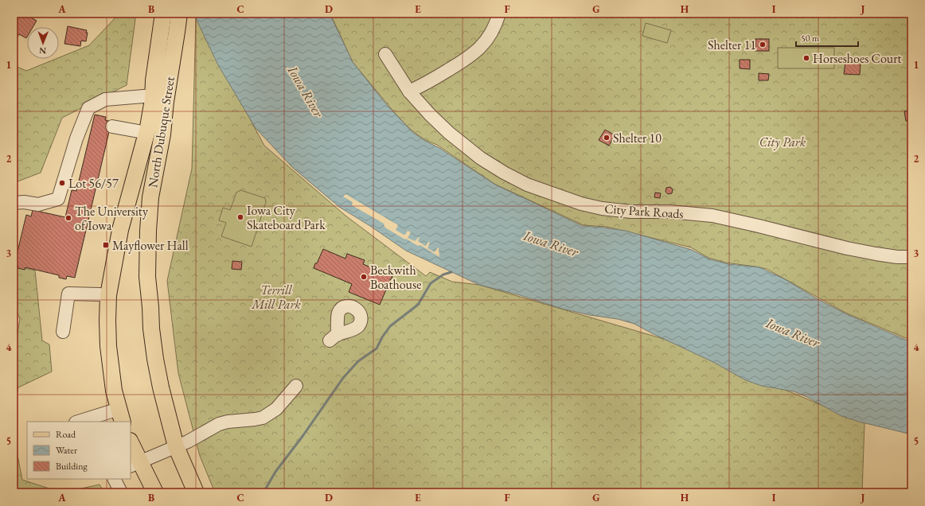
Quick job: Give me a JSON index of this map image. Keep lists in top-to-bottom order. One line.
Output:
{"streets":{"main road":["North Dubuque Street"],"street":["City Park Roads"]},"water":["Iowa River"],"parks":["City Park","Terrill Mill Park"],"places":{"other":["Shelter 11","Horseshoes Court","Shelter 10","Lot 56/57","Iowa City Skateboard Park","The University of Iowa","Beckwith Boathouse"],"transit":["Mayflower Hall"]},"legend":["Road","Water","Building"],"scale_bar":"50 m","north":"bottom","grid":{"columns":["A","B","C","D","E","F","G","H","I","J"],"rows":["1","2","3","4","5"]}}
